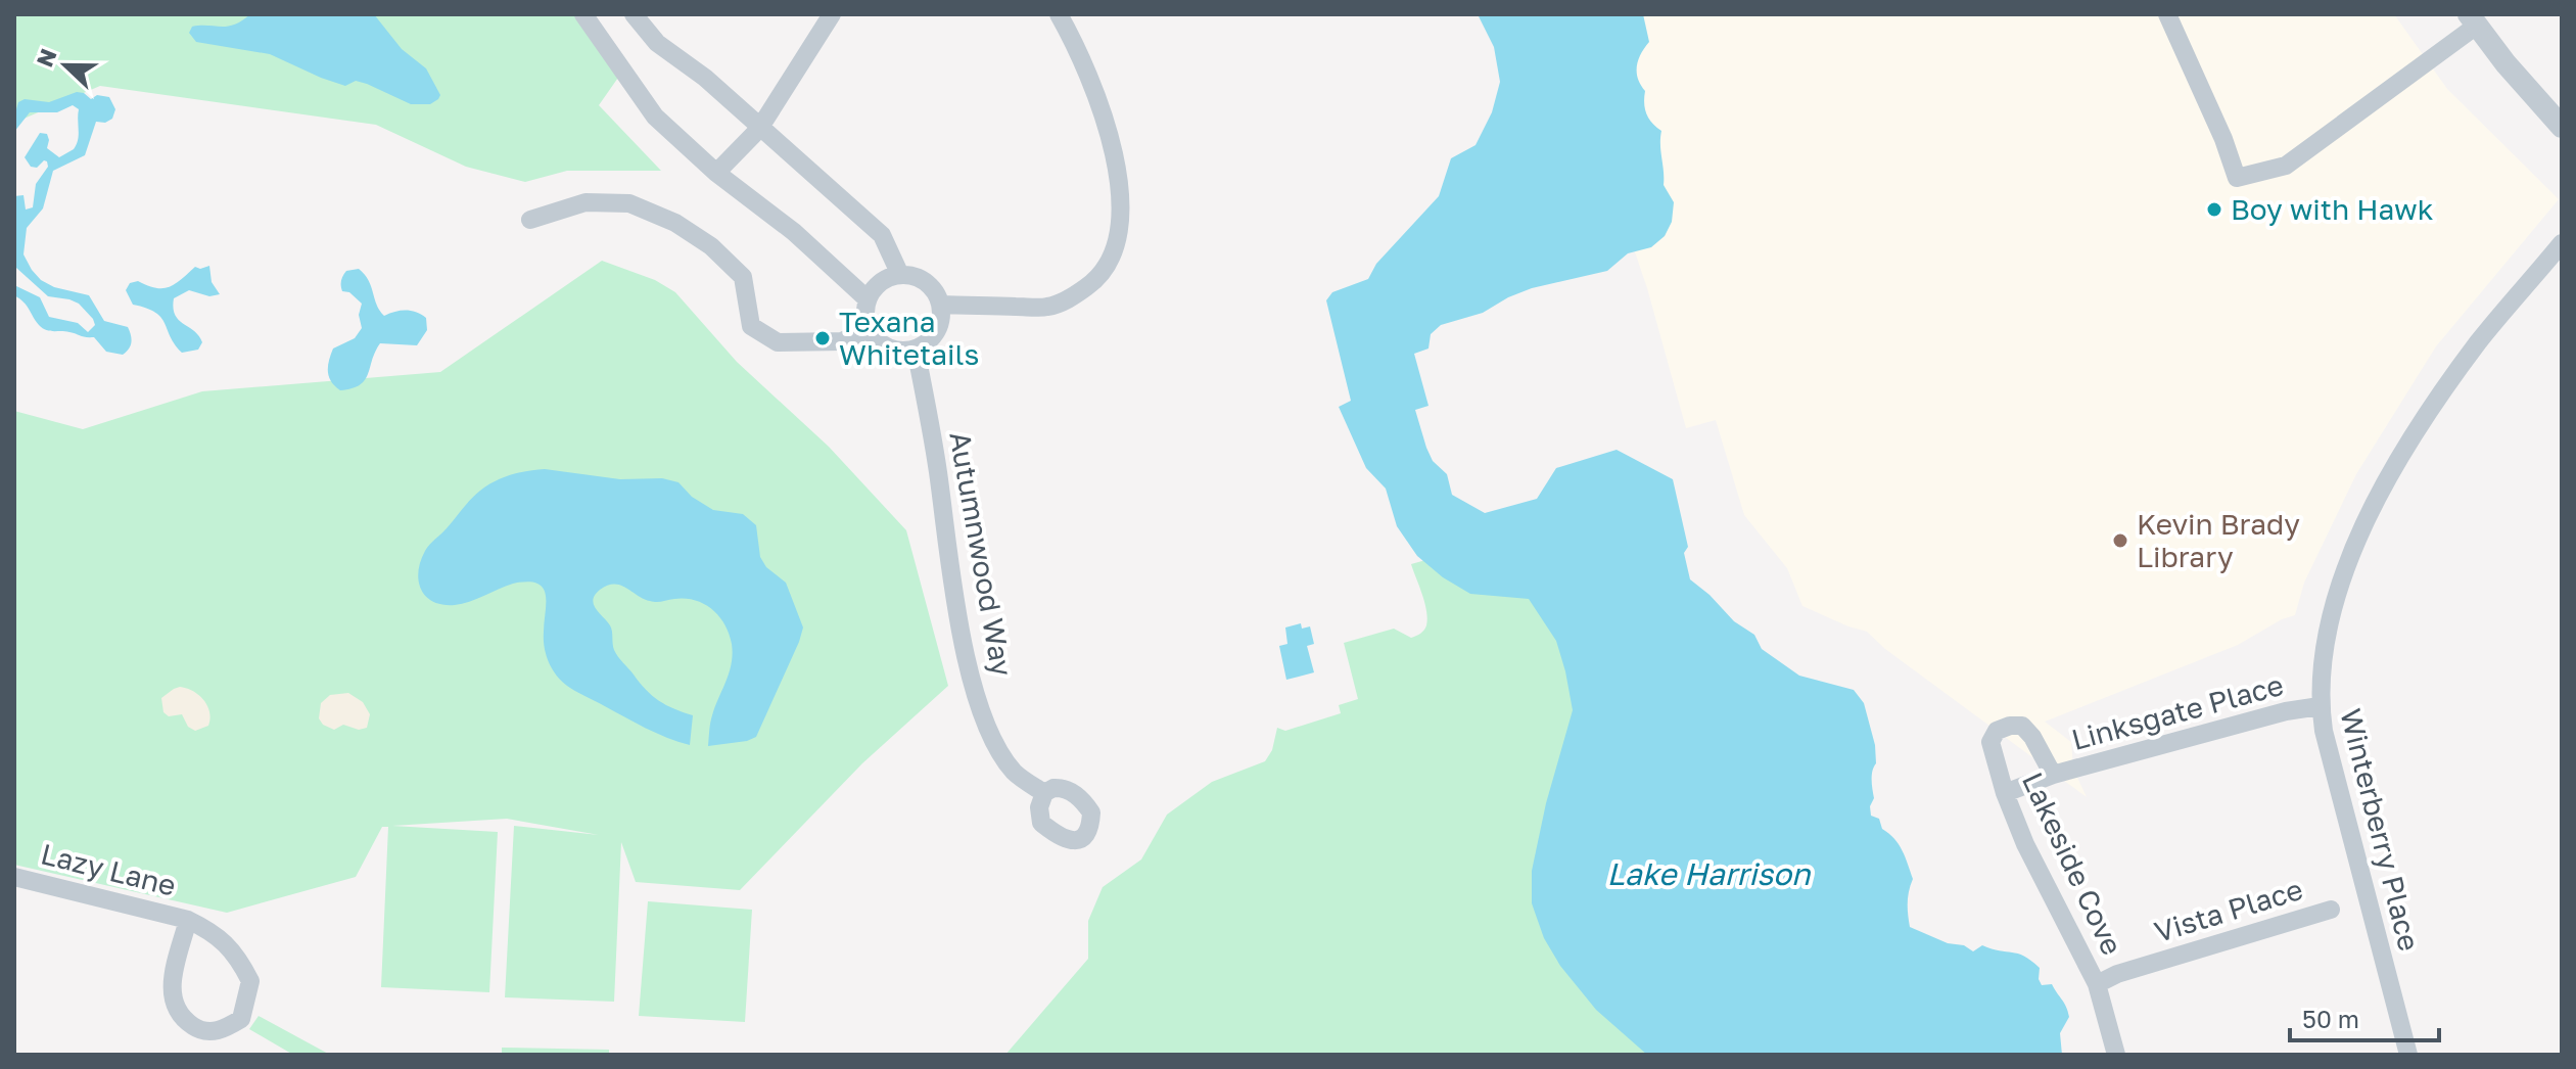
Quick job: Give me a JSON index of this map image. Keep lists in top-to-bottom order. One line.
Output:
{"streets":{"street":["Autumnwood Way","Linksgate Place","Winterberry Place","Lakeside Cove","Lazy Lane","Vista Place"]},"crossings":[["Linksgate Place","Winterberry Place"],["Linksgate Place","Lakeside Cove"],["Lakeside Cove","Vista Place"]],"water":["Lake Harrison"],"places":["Boy with Hawk","Texana Whitetails","Kevin Brady Library"],"scale_bar":"50 m","north":"left"}
